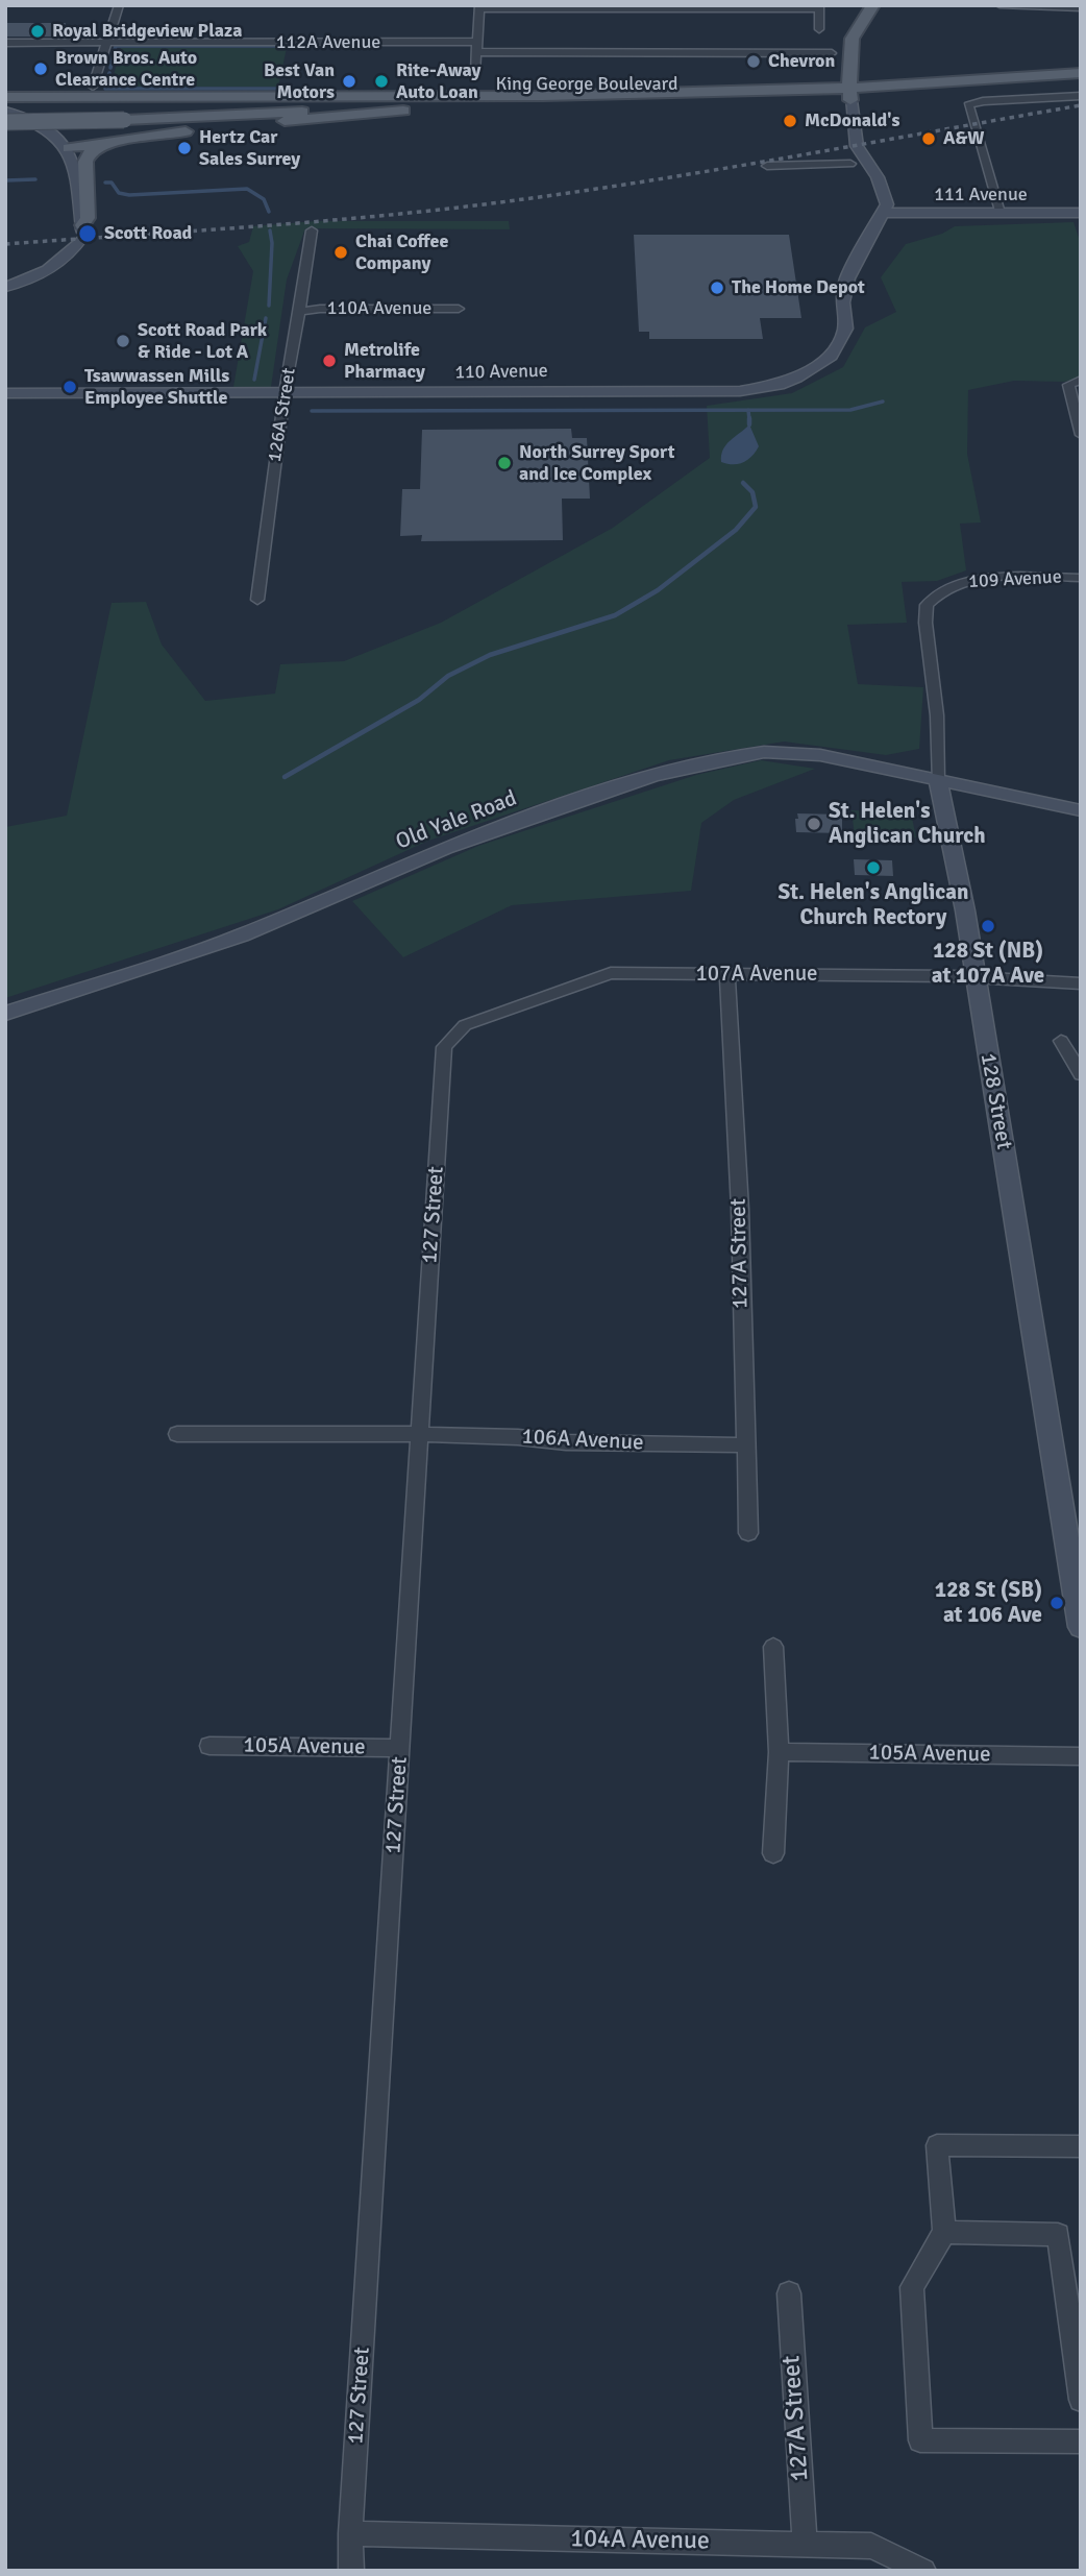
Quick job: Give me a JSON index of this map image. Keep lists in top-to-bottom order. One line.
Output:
{"streets":{"main road":["King George Boulevard","111 Avenue","110 Avenue","Old Yale Road","128 Street"],"street":["112A Avenue","110A Avenue","126A Street","109 Avenue","107A Avenue","127 Street","127A Street","106A Avenue","105A Avenue","104A Avenue"]},"crossings":[["111 Avenue","110 Avenue"],["110A Avenue","126A Street"],["110 Avenue","126A Street"],["109 Avenue","128 Street"],["Old Yale Road","128 Street"],["107A Avenue","128 Street"],["107A Avenue","127 Street"],["107A Avenue","127A Street"],["127 Street","106A Avenue"],["127 Street","105A Avenue"],["127 Street","104A Avenue"],["127A Street","106A Avenue"],["127A Street","104A Avenue"]],"places":["Royal Bridgeview Plaza","Chevron","Brown Bros. Auto Clearance Centre","Best Van Motors","Rite-Away Auto Loan","McDonald's","A&W","Hertz Car Sales Surrey","Scott Road","Chai Coffee Company","The Home Depot","Scott Road Park & Ride - Lot A","Metrolife Pharmacy","Tsawwassen Mills Employee Shuttle","North Surrey Sport and Ice Complex","St. Helen's Anglican Church","St. Helen's Anglican Church Rectory","128 St (NB) at 107A Ave","128 St (SB) at 106 Ave"]}
